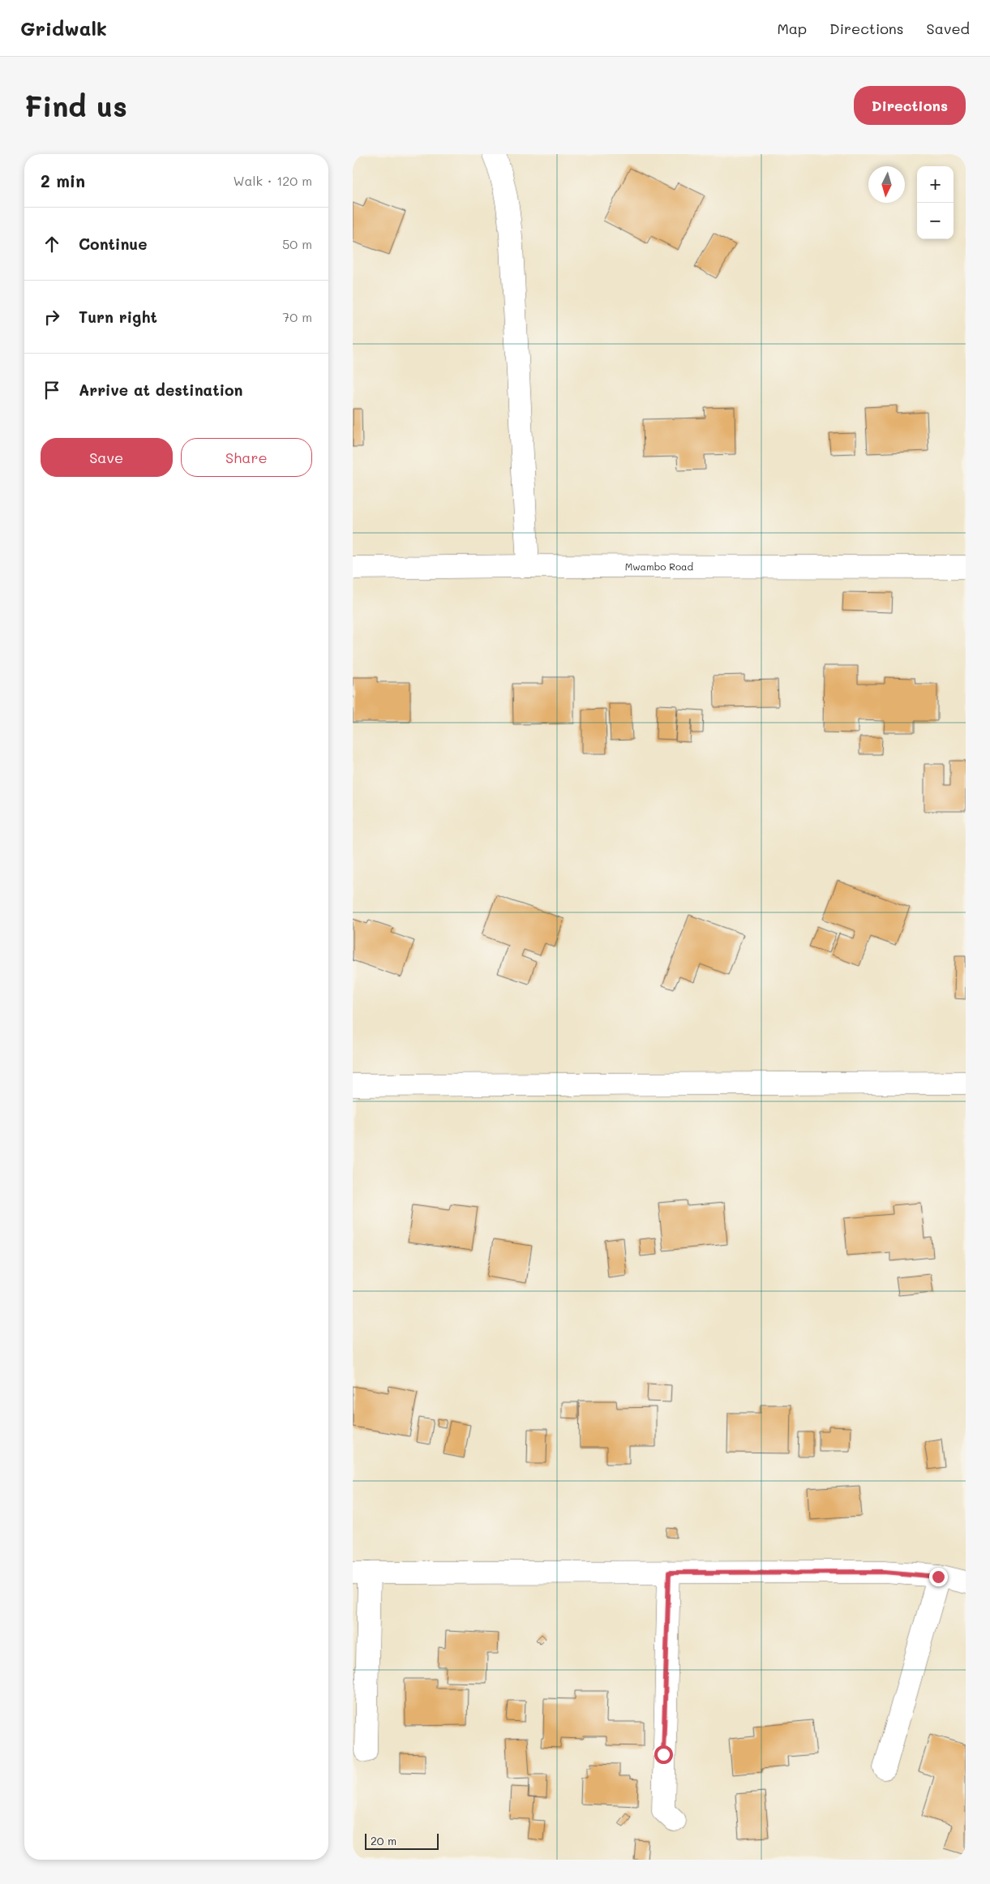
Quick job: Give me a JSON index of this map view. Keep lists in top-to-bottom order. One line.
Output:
{"streets":{"street":["Mwambo Road"]},"scale_bar":"20 m","north":"bottom","page":{"header":"Gridwalk","nav":["Map","Directions","Saved"],"buttons":["Directions",["Save","Share"]],"title":"Find us","heading":["2 min","Walk · 120 m"],"map_buttons":["+","−"],"list":[["Continue","50 m"],["Turn right","70 m"],"Arrive at destination"],"scale":"20 m"}}
